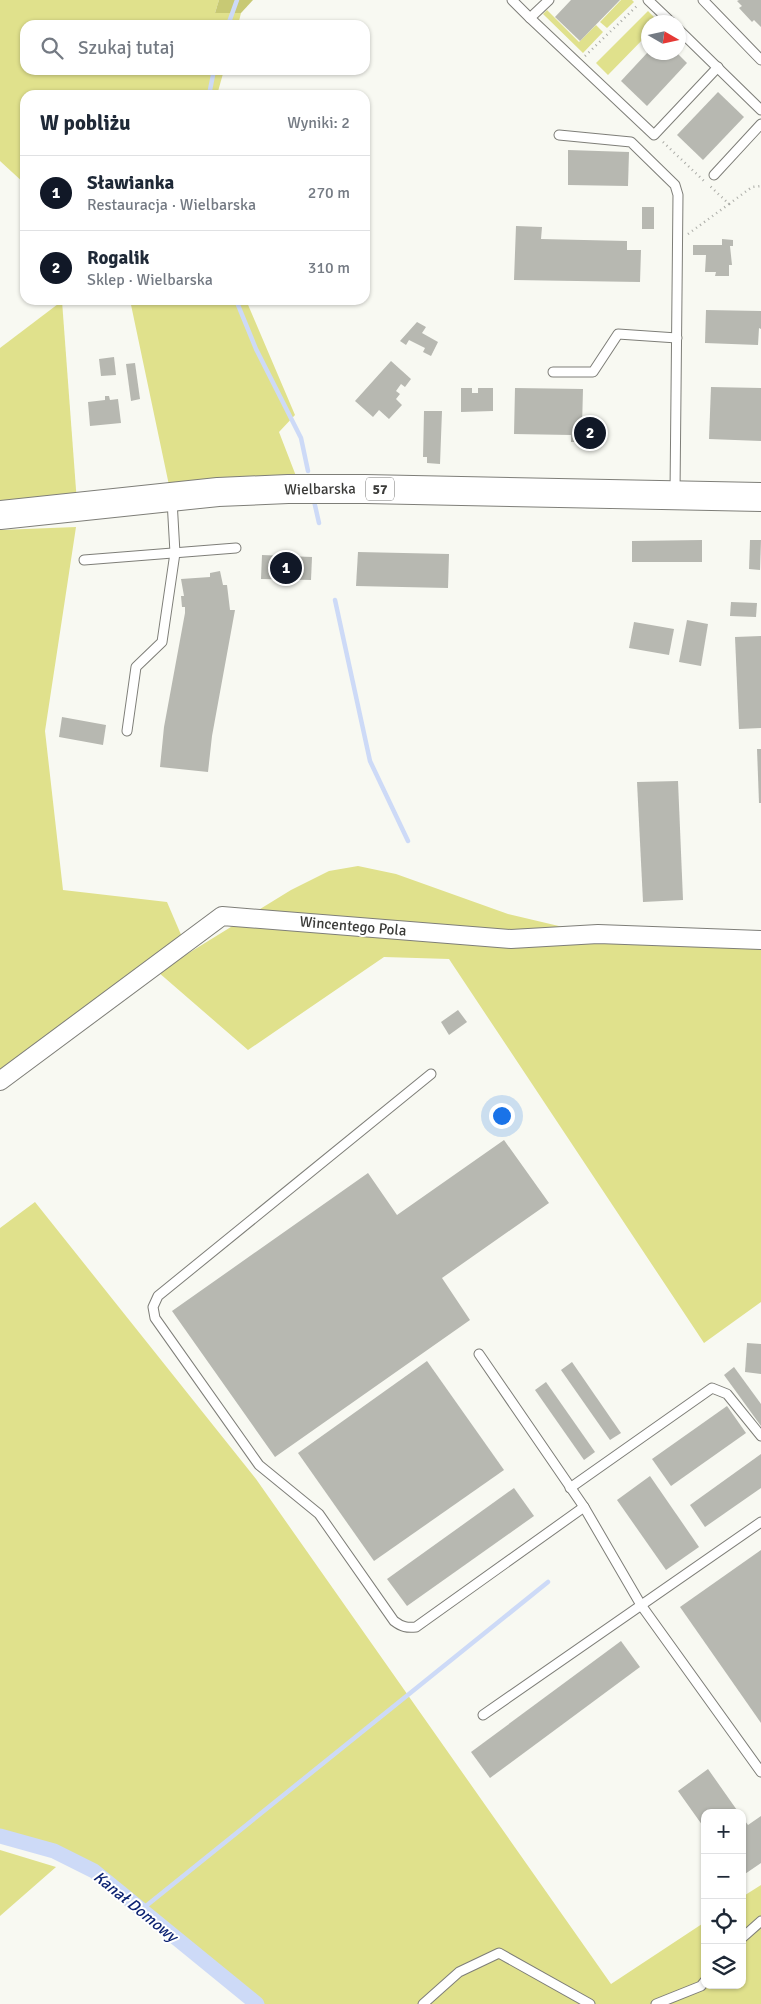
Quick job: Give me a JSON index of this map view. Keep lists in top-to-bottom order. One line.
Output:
{"streets":{"main road":["Wielbarska","57"],"street":["Wincentego Pola"]},"water":["Kanał Domowy"],"north":"right","page":{"search":"Szukaj tutaj","heading":["W pobliżu","Wyniki: 2"],"list":[{"mark":"1","name":"Sławianka","note":"Restauracja · Wielbarska","value":"270 m"},{"mark":"2","name":"Rogalik","note":"Sklep · Wielbarska","value":"310 m"}],"pins":["2","1"],"map_buttons":["+","−"]}}
